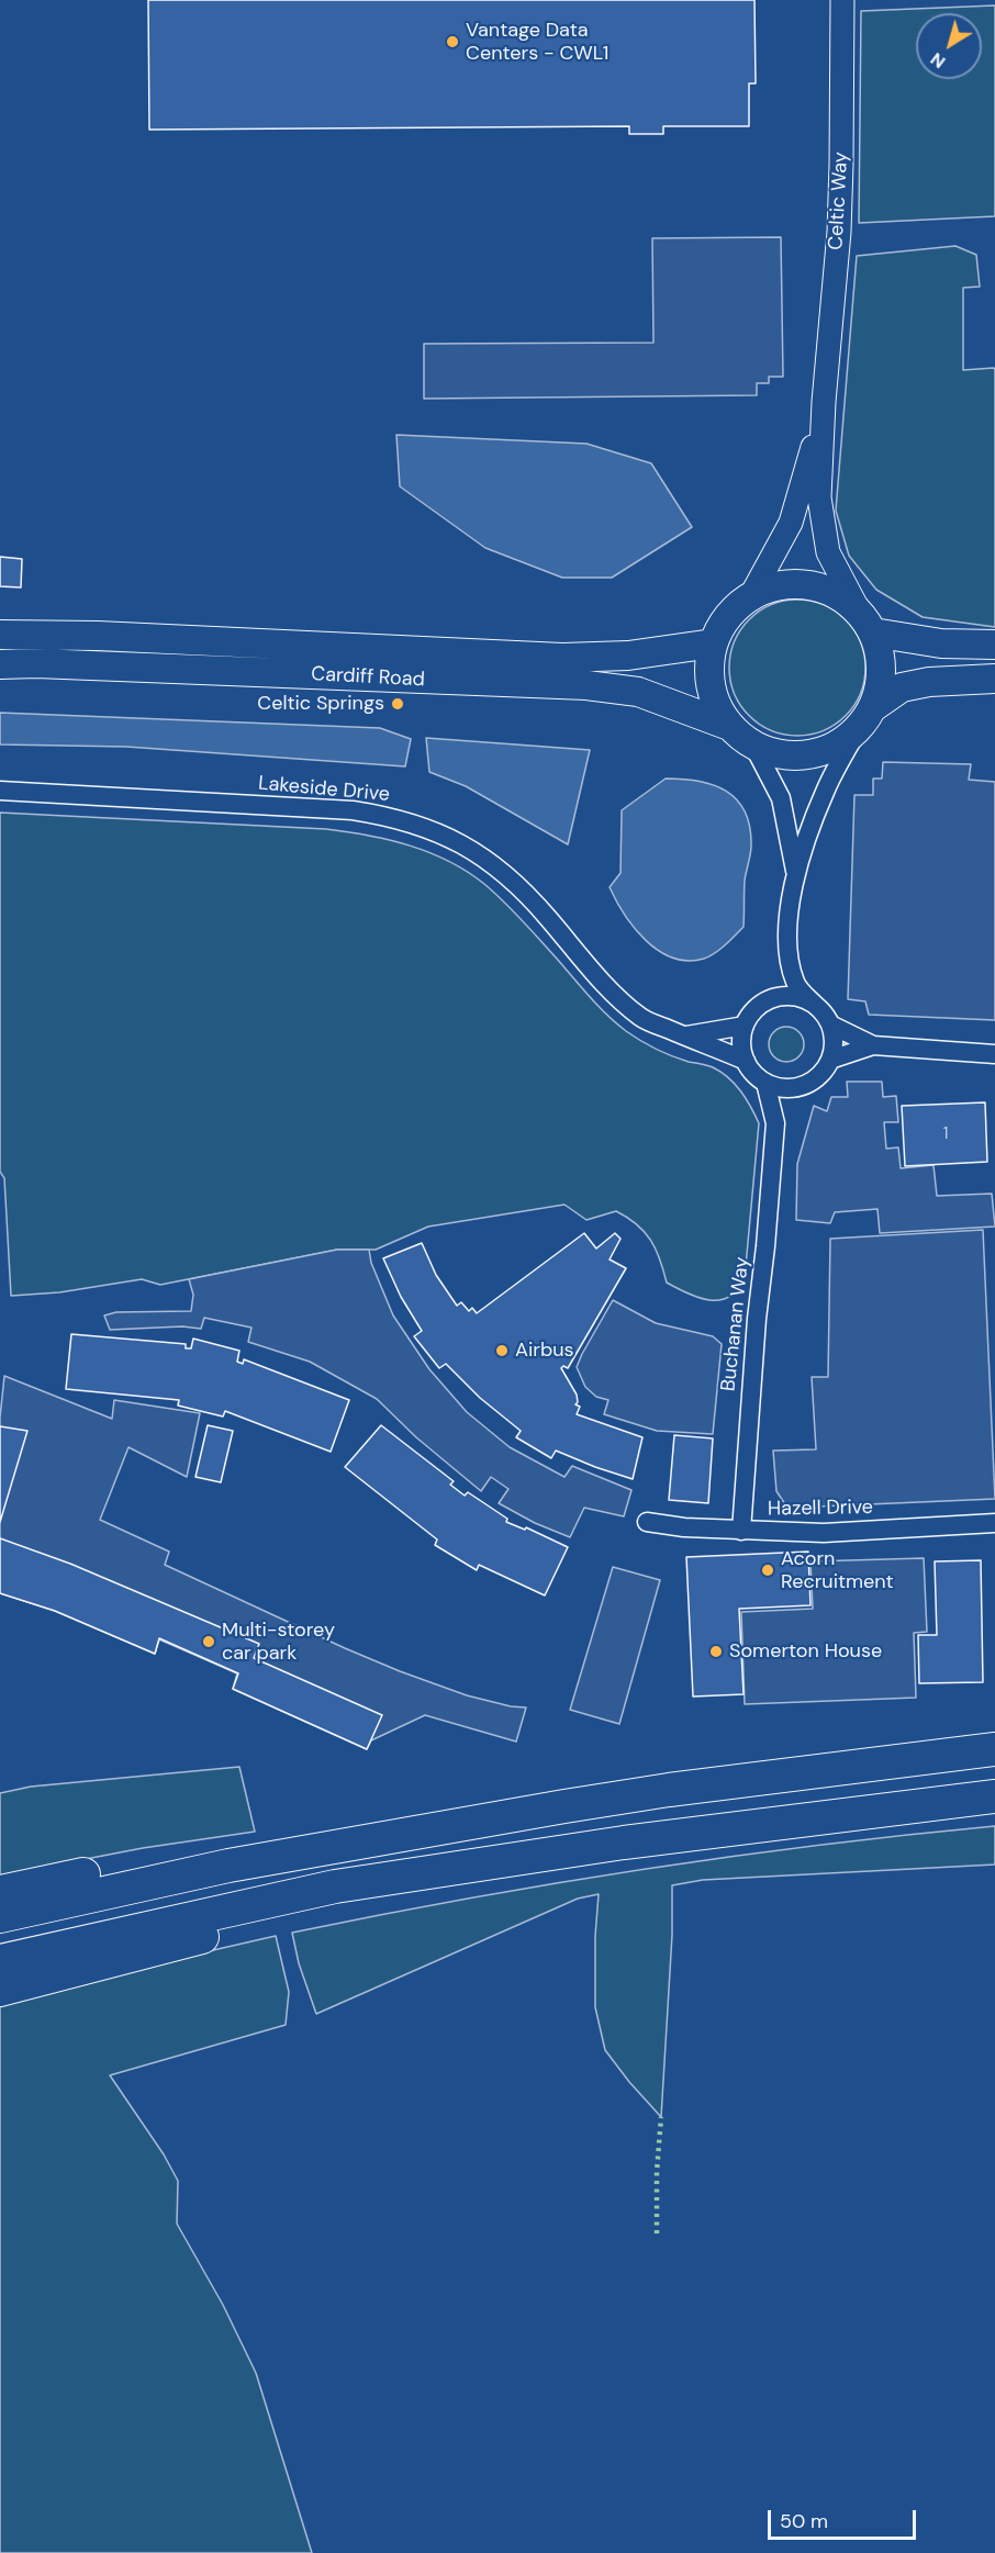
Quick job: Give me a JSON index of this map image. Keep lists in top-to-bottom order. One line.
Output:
{"streets":{"main road":["Cardiff Road"],"street":["Celtic Way","Lakeside Drive","Buchanan Way","Hazell Drive"]},"crossings":[["Celtic Way","Cardiff Road"],["Lakeside Drive","Buchanan Way"],["Buchanan Way","Hazell Drive"]],"places":["Vantage Data Centers - CWL1","Celtic Springs","Airbus","Acorn Recruitment","Multi-storey car park","Somerton House"],"house_numbers":["1"],"scale_bar":"50 m","north":"bottom left"}
